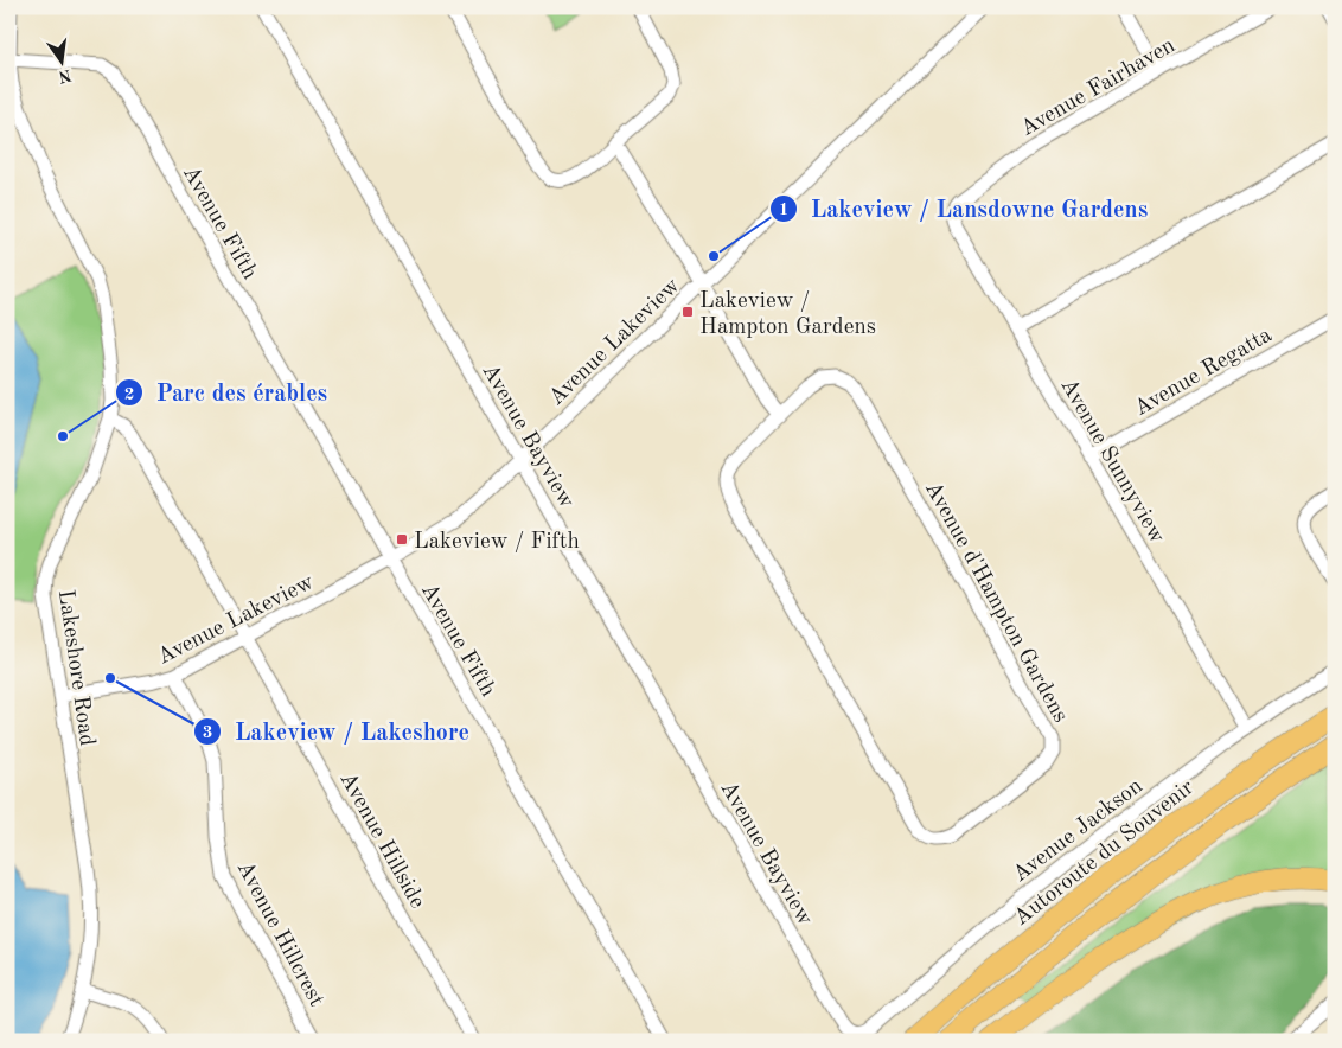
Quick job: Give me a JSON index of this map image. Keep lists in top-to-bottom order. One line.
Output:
{"streets":{"highway":["Autoroute du Souvenir"],"street":["Avenue Fairhaven","Avenue Fifth","Avenue Lakeview","Avenue Regatta","Avenue Bayview","Avenue Sunnyview","Avenue d'Hampton Gardens","Lakeshore Road","Avenue Jackson","Avenue Hillside","Avenue Hillcrest"]},"crossings":[["Avenue Fairhaven","Avenue Sunnyview"],["Avenue Fifth","Avenue Lakeview"],["Avenue Fifth","Lakeshore Road"],["Avenue Lakeview","Avenue Bayview"],["Avenue Lakeview","Lakeshore Road"],["Avenue Lakeview","Avenue Hillside"],["Avenue Lakeview","Avenue Hillcrest"],["Avenue Regatta","Avenue Sunnyview"],["Avenue Bayview","Avenue Jackson"],["Avenue Sunnyview","Avenue Jackson"],["Lakeshore Road","Avenue Hillside"]],"places":{"other":["Lakeview / Lansdowne Gardens","Parc des érables","Lakeview / Lakeshore"],"transit":["Lakeview / Hampton Gardens","Lakeview / Fifth"]},"north":"bottom"}
